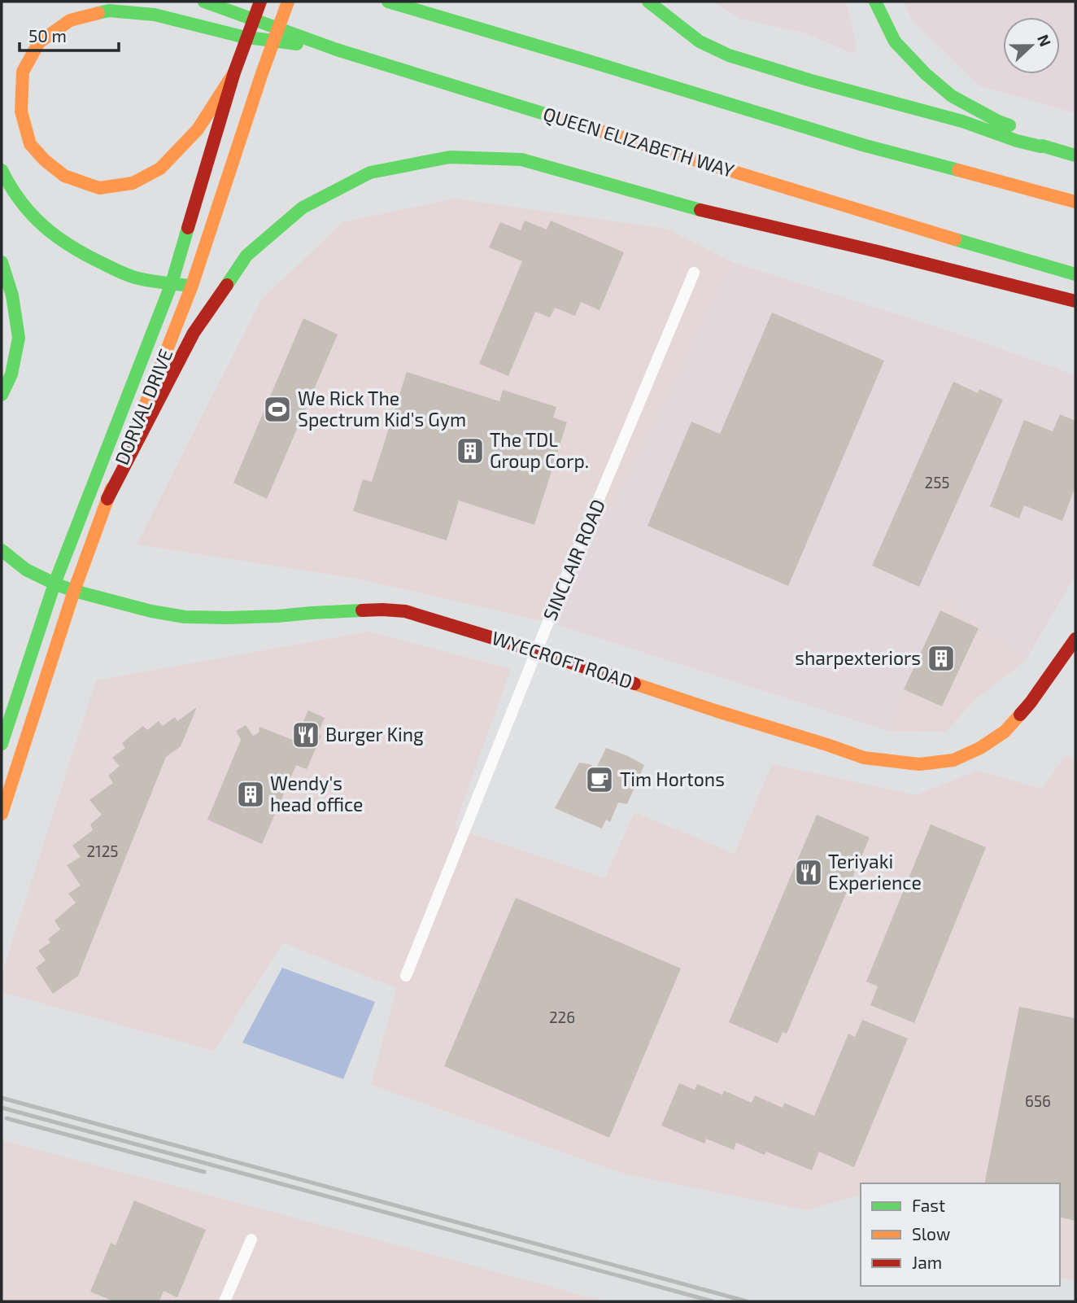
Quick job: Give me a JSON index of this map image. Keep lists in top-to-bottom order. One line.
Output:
{"streets":{"main road":["QUEEN ELIZABETH WAY","DORVAL DRIVE","WYECROFT ROAD"],"street":["SINCLAIR ROAD"]},"crossings":[["DORVAL DRIVE","WYECROFT ROAD"],["SINCLAIR ROAD","WYECROFT ROAD"]],"places":{"sports":["We Rick The Spectrum Kid's Gym"],"building":["The TDL Group Corp.","sharpexteriors","Wendy's head office"],"restaurant":["Burger King","Teriyaki Experience"],"cafe":["Tim Hortons"]},"house_numbers":["255","2125","226","656"],"legend":["Fast","Slow","Jam"],"scale_bar":"50 m","north":"right"}
